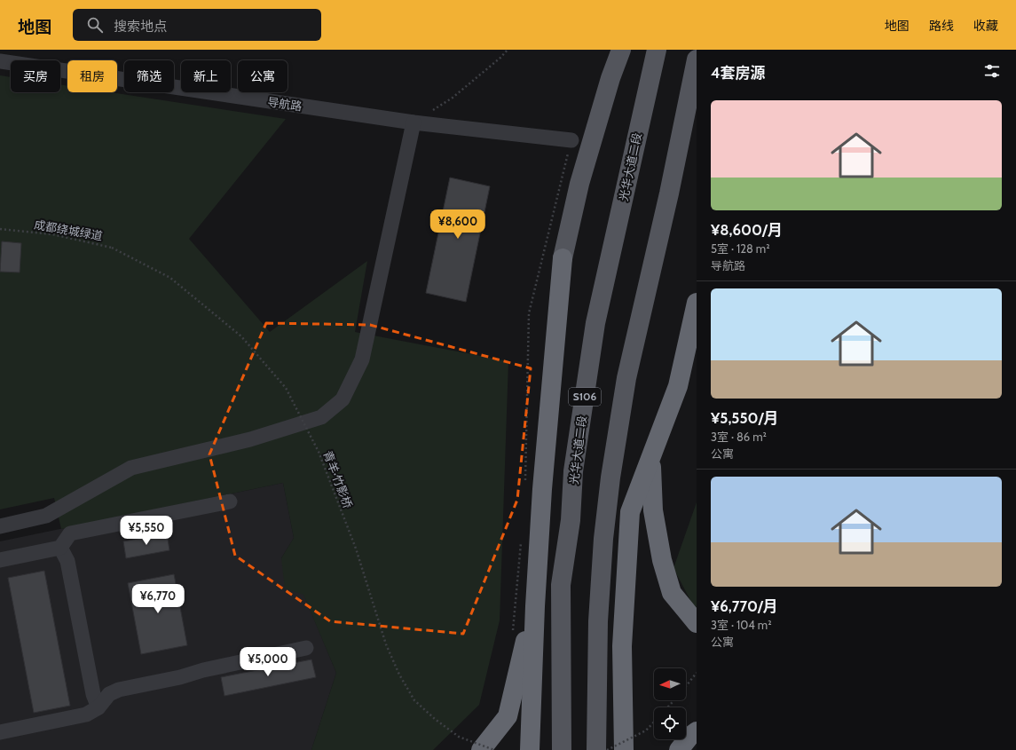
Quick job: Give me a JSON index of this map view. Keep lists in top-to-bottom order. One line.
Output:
{"streets":{"main road":["光华大道二段","S106"],"street":["导航路"],"path":["成都绕城绿道","青羊·竹影桥"]},"crossings":[["成都绕城绿道","青羊·竹影桥"]],"north":"left","page":{"header":"地图","search":"搜索地点","nav":["地图","路线","收藏"],"heading":"4套房源","chip":["买房","租房","筛选","新上","公寓"],"list":[{"name":"¥8,600/月","note":"5室 · 128 m² · 导航路"},{"name":"¥5,550/月","note":"3室 · 86 m² · 公寓"},{"name":"¥6,770/月","note":"3室 · 104 m² · 公寓"}],"price":["¥8,600","¥5,550","¥6,770","¥5,000"]}}
